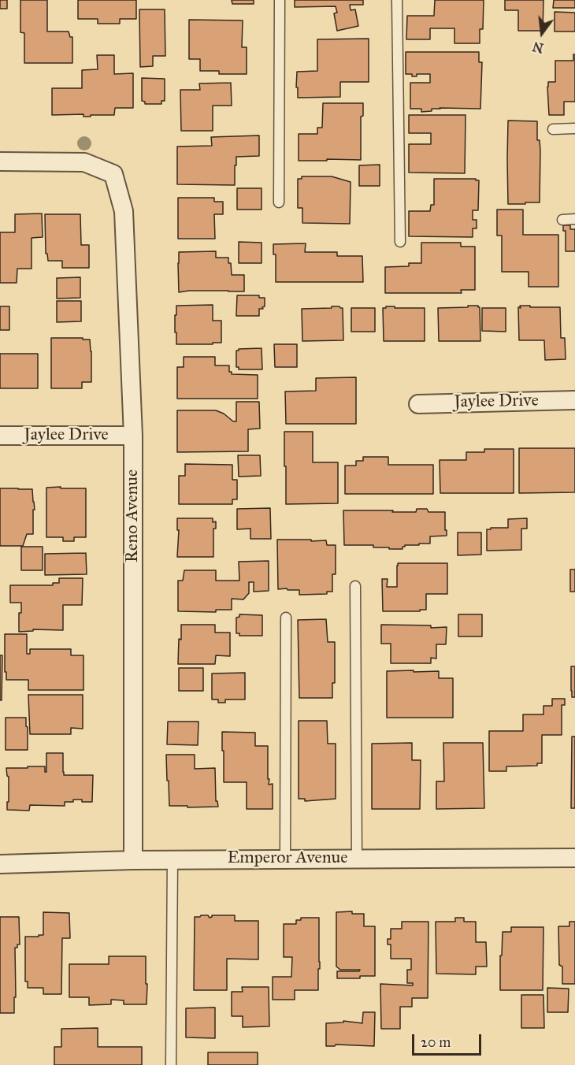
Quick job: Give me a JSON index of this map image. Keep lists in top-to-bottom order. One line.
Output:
{"streets":{"street":["Jaylee Drive","Reno Avenue","Emperor Avenue"]},"crossings":[["Jaylee Drive","Reno Avenue"],["Reno Avenue","Emperor Avenue"]],"scale_bar":"20 m","north":"bottom"}
